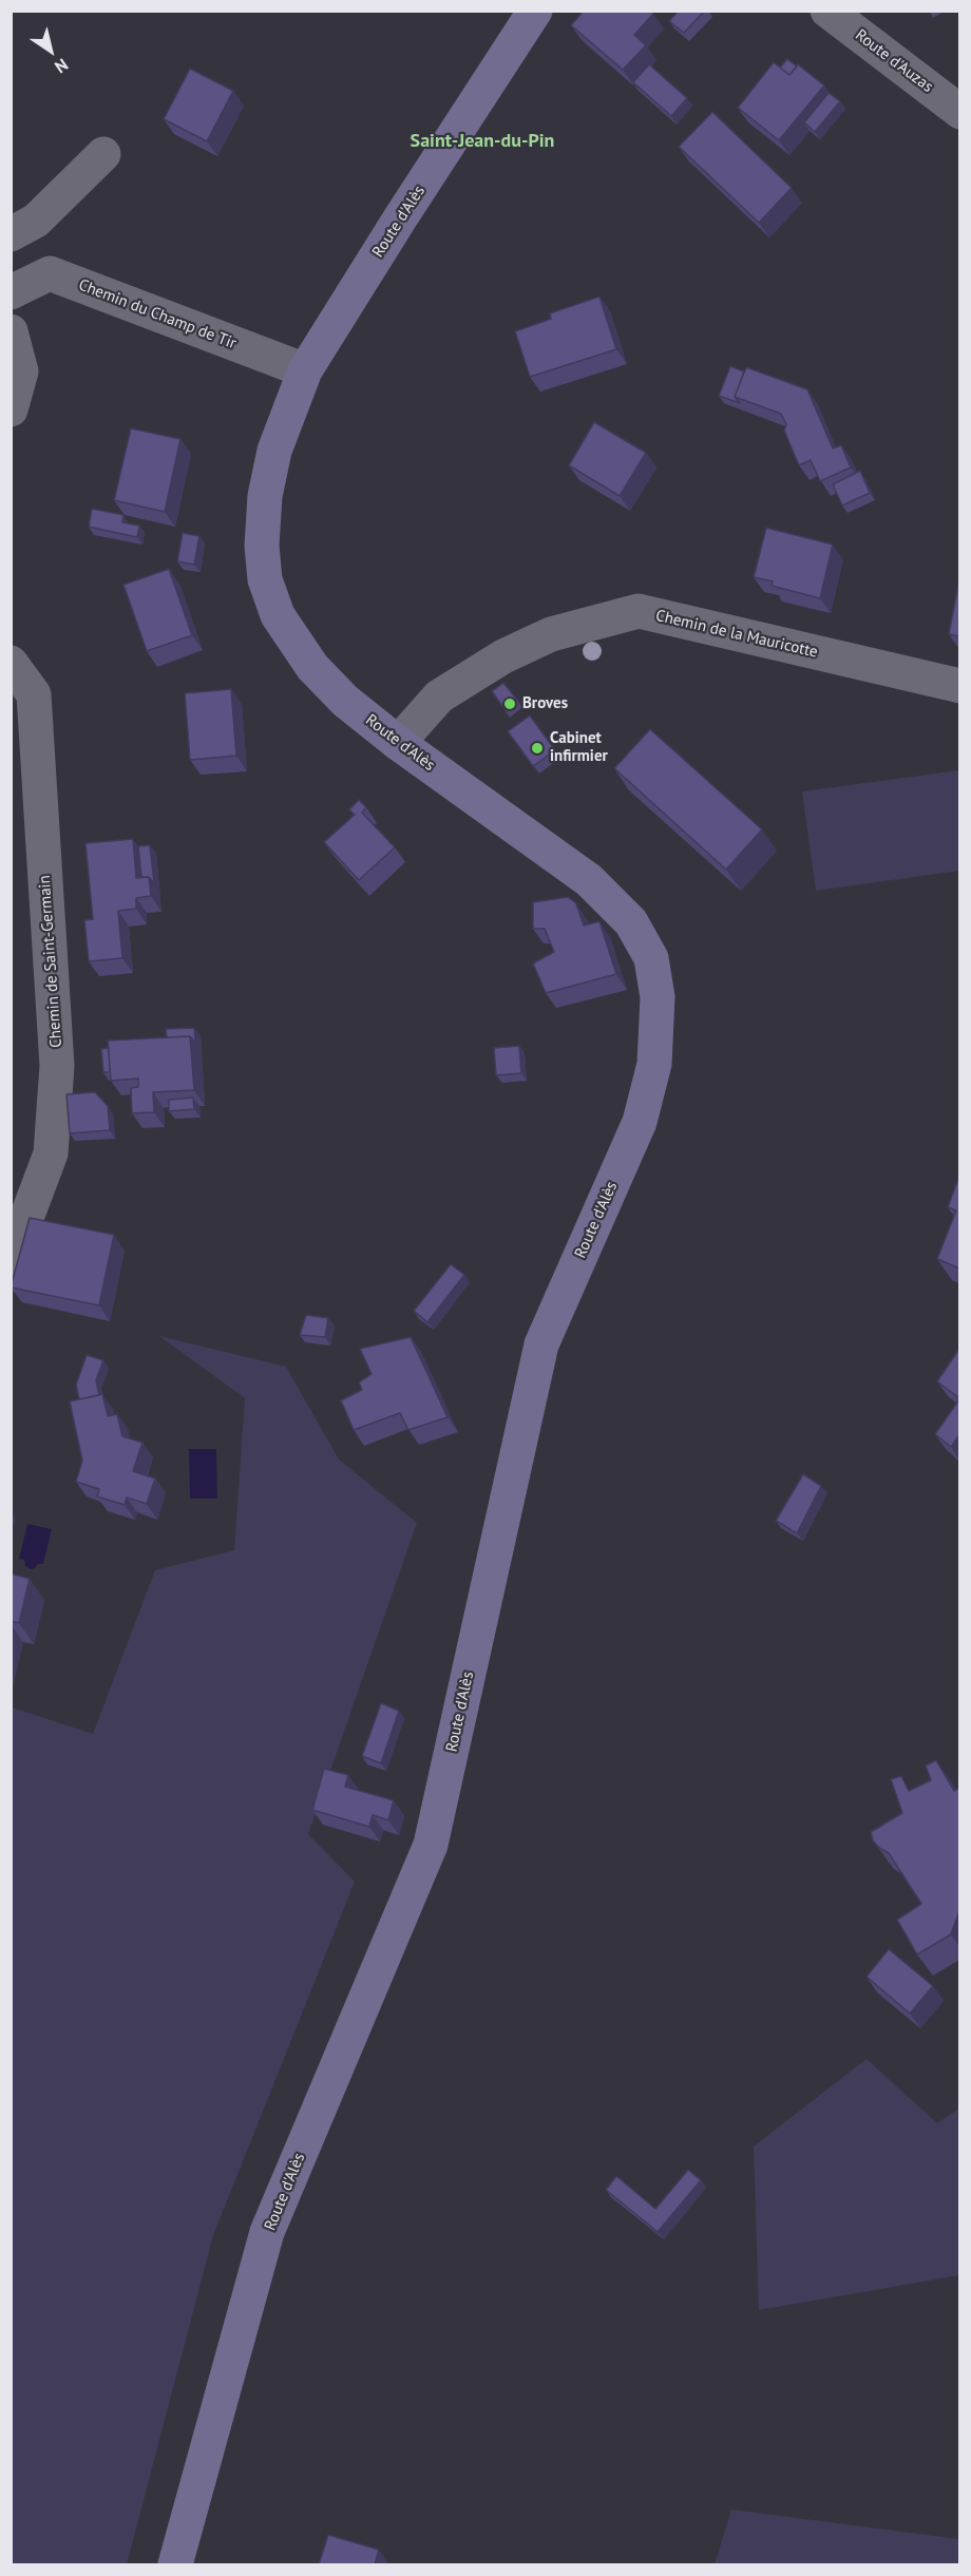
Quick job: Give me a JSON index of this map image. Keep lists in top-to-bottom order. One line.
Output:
{"streets":{"main road":["Route d'Alès"],"street":["Route d'Auzas","Chemin du Champ de Tir","Chemin de la Mauricotte","Chemin de Saint-Germain"]},"crossings":[["Route d'Alès","Chemin du Champ de Tir"],["Route d'Alès","Chemin de la Mauricotte"]],"districts":["Saint-Jean-du-Pin"],"places":["Broves","Cabinet infirmier"],"north":"bottom right"}
